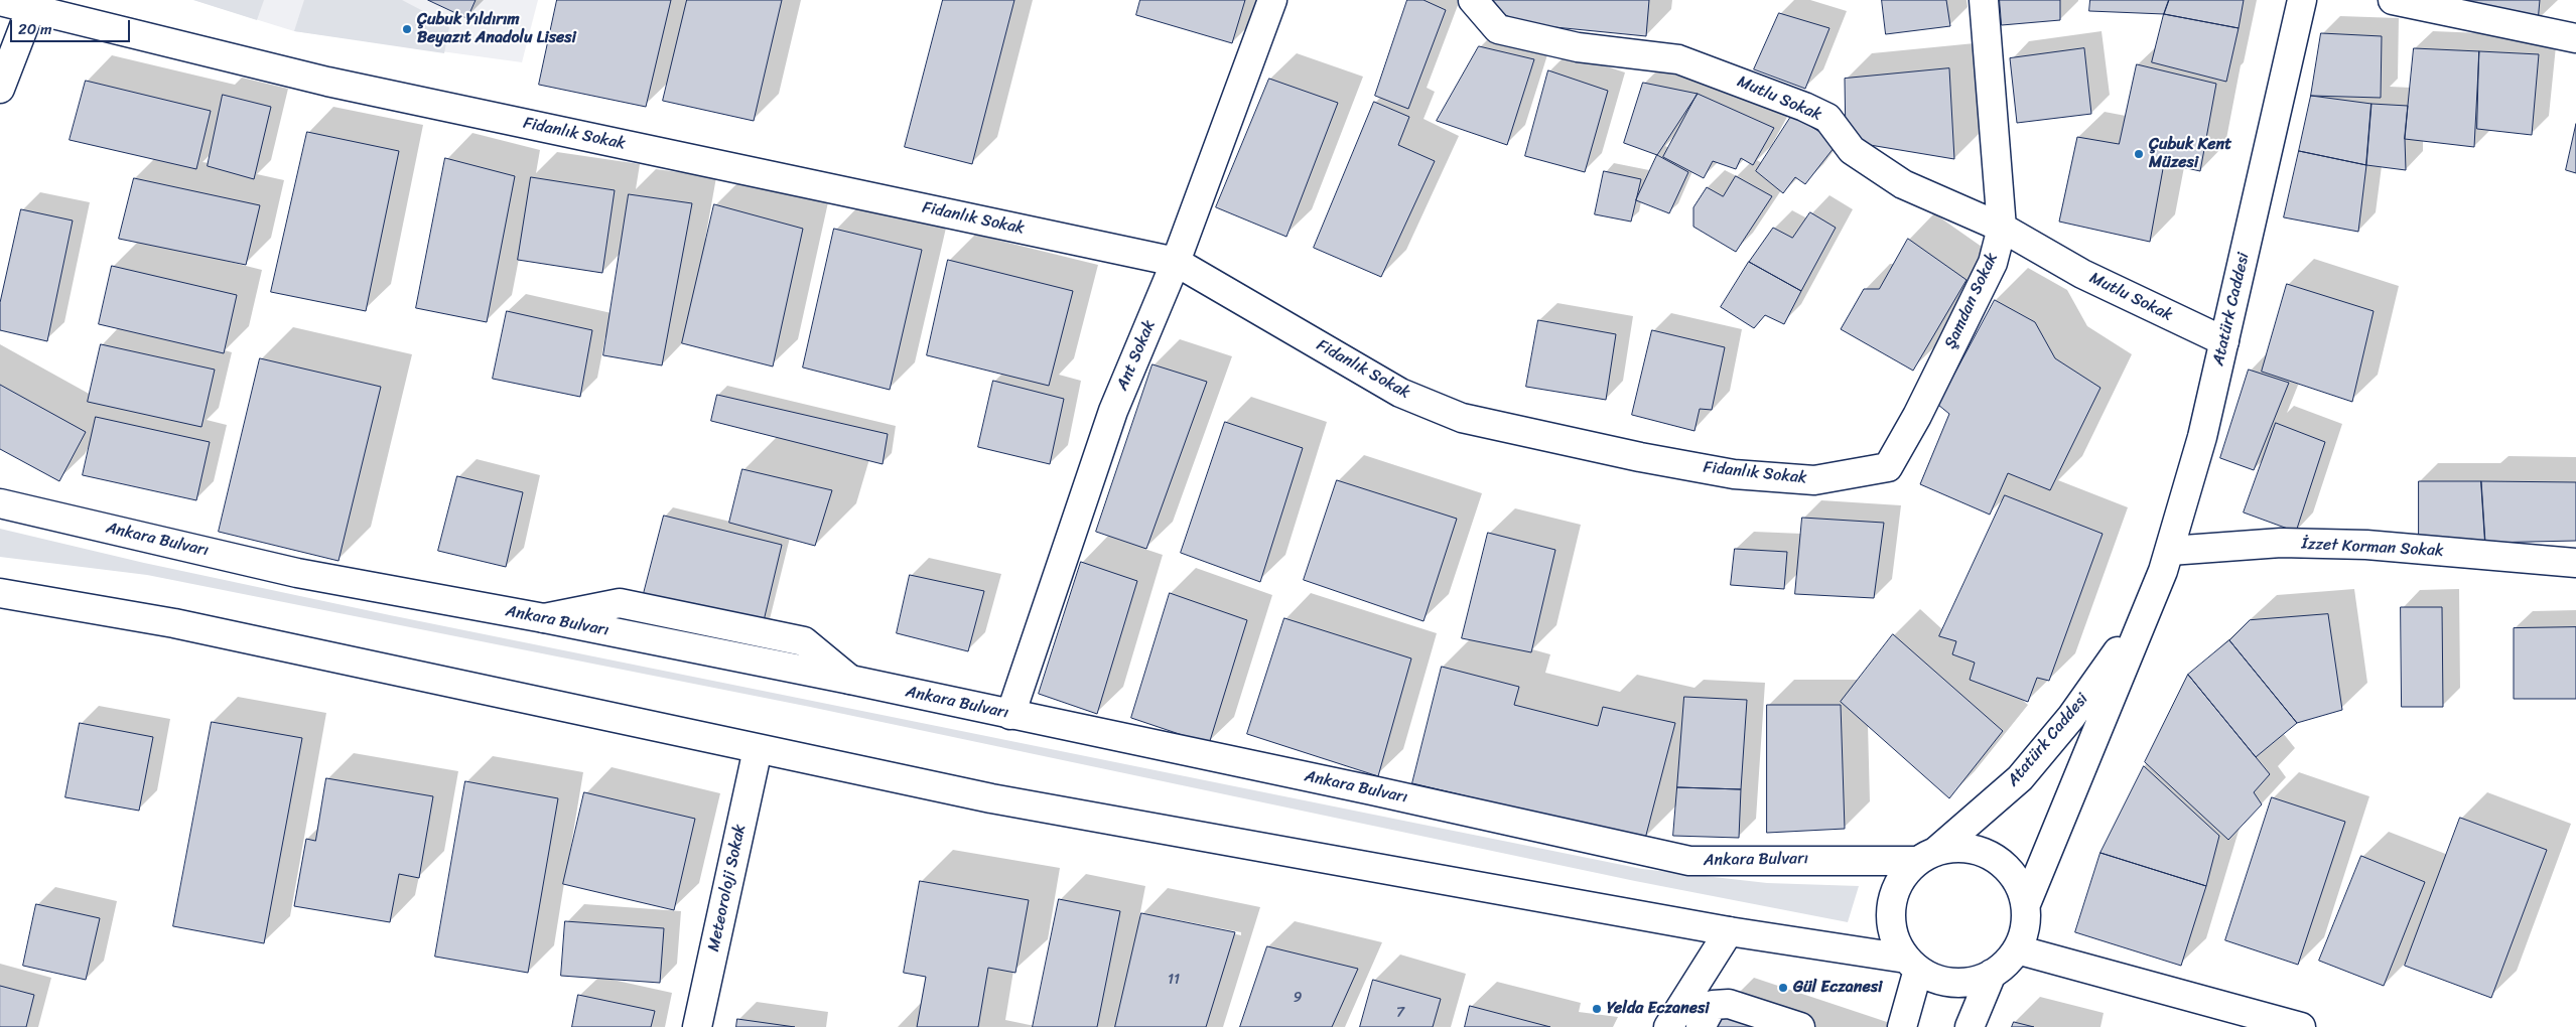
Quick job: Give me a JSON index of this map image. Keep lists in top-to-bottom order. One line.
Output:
{"streets":{"main road":["Mutlu Sokak","Fidanlık Sokak","Şamdan Sokak","Atatürk Caddesi","Ant Sokak","Ankara Bulvarı","İzzet Korman Sokak","Meteoroloji Sokak"]},"crossings":[["Mutlu Sokak","Şamdan Sokak"],["Mutlu Sokak","Atatürk Caddesi"],["Fidanlık Sokak","Şamdan Sokak"],["Fidanlık Sokak","Ant Sokak"],["Atatürk Caddesi","Ankara Bulvarı"],["Atatürk Caddesi","İzzet Korman Sokak"],["Ant Sokak","Ankara Bulvarı"]],"places":["Çubuk Yıldırım Beyazıt Anadolu Lisesi","Çubuk Kent Müzesi","Gül Eczanesi","Yelda Eczanesi"],"house_numbers":["11","9","7"],"scale_bar":"20 m"}
